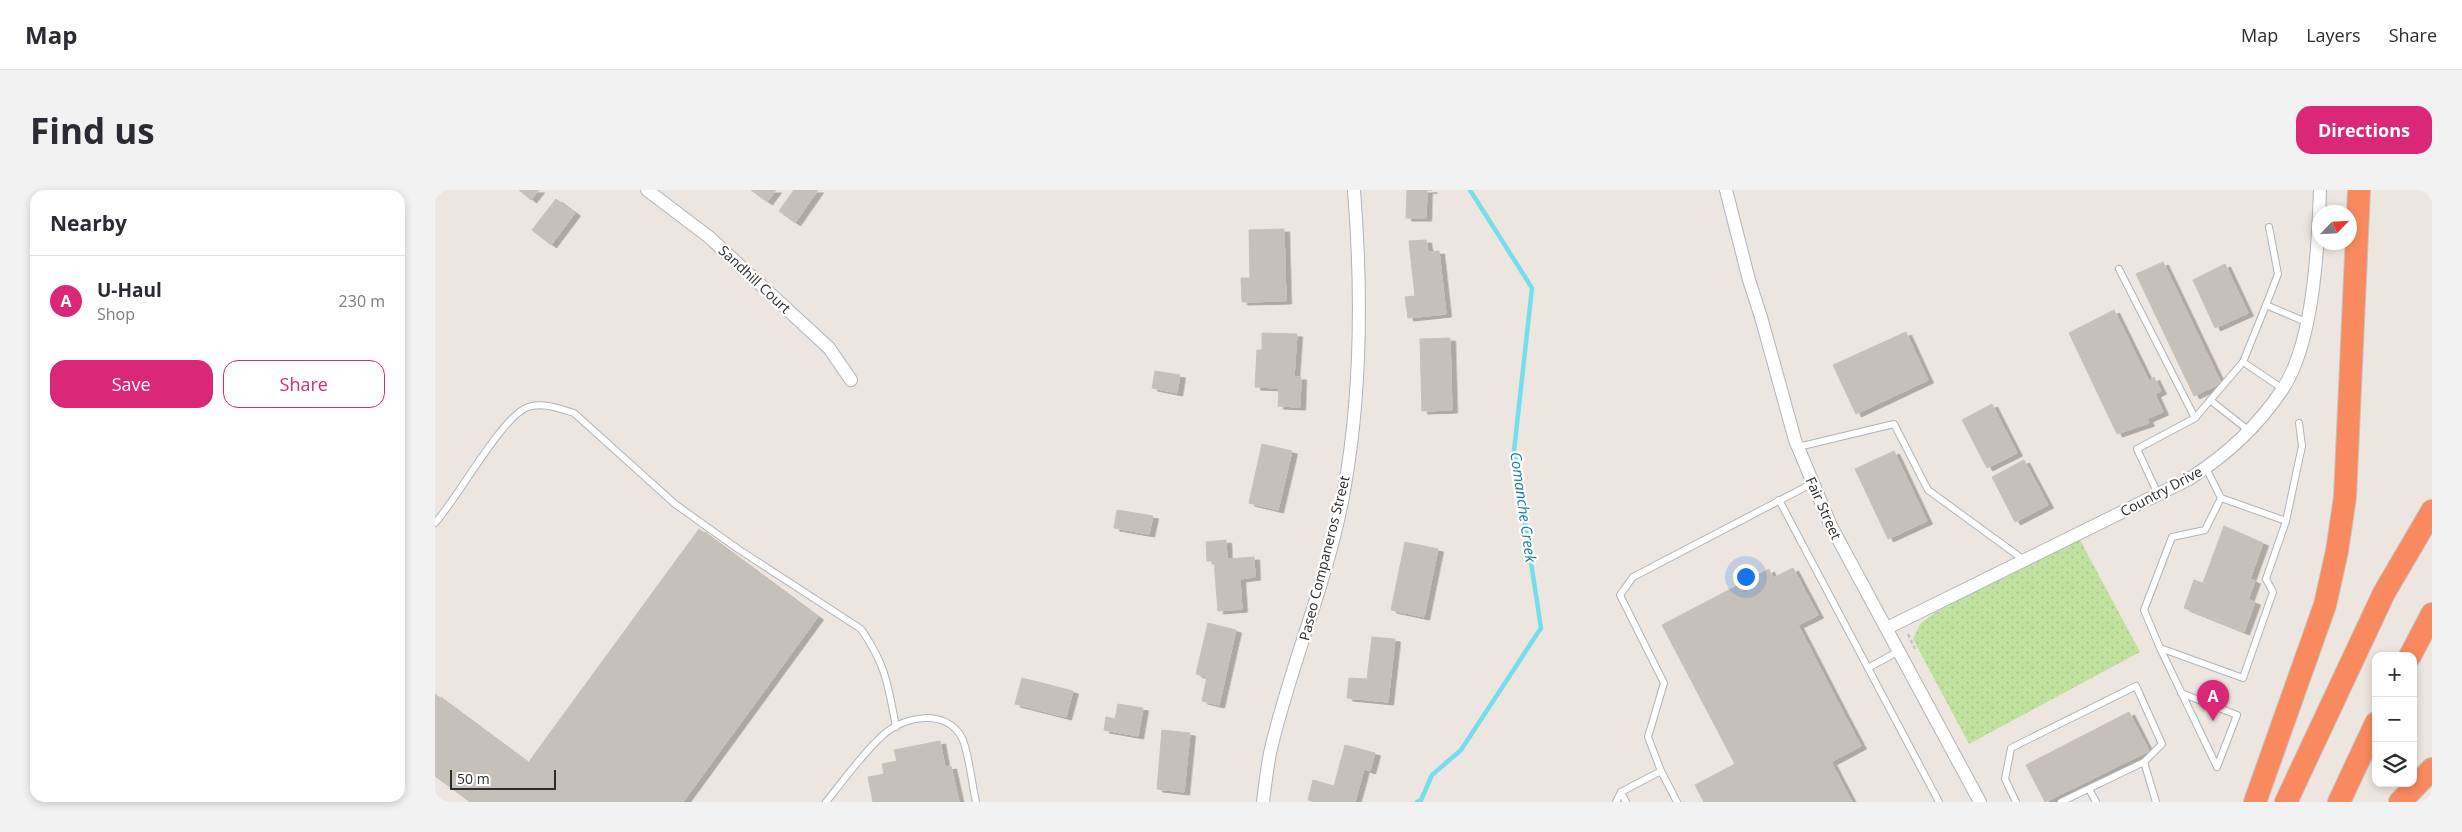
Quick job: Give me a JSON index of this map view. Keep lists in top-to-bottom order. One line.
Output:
{"streets":{"street":["Sandhill Court","Country Drive","Fair Street","Paseo Companeros Street"]},"crossings":[["Country Drive","Fair Street"]],"water":["Comanche Creek"],"scale_bar":"50 m","north":"top right","page":{"header":"Map","nav":["Map","Layers","Share"],"buttons":["Directions",["Save","Share"]],"title":"Find us","heading":"Nearby","list":[{"mark":"A","name":"U-Haul","note":"Shop","value":"230 m"}],"map_buttons":["+","−"],"pins":"A","scale":"50 m"}}
